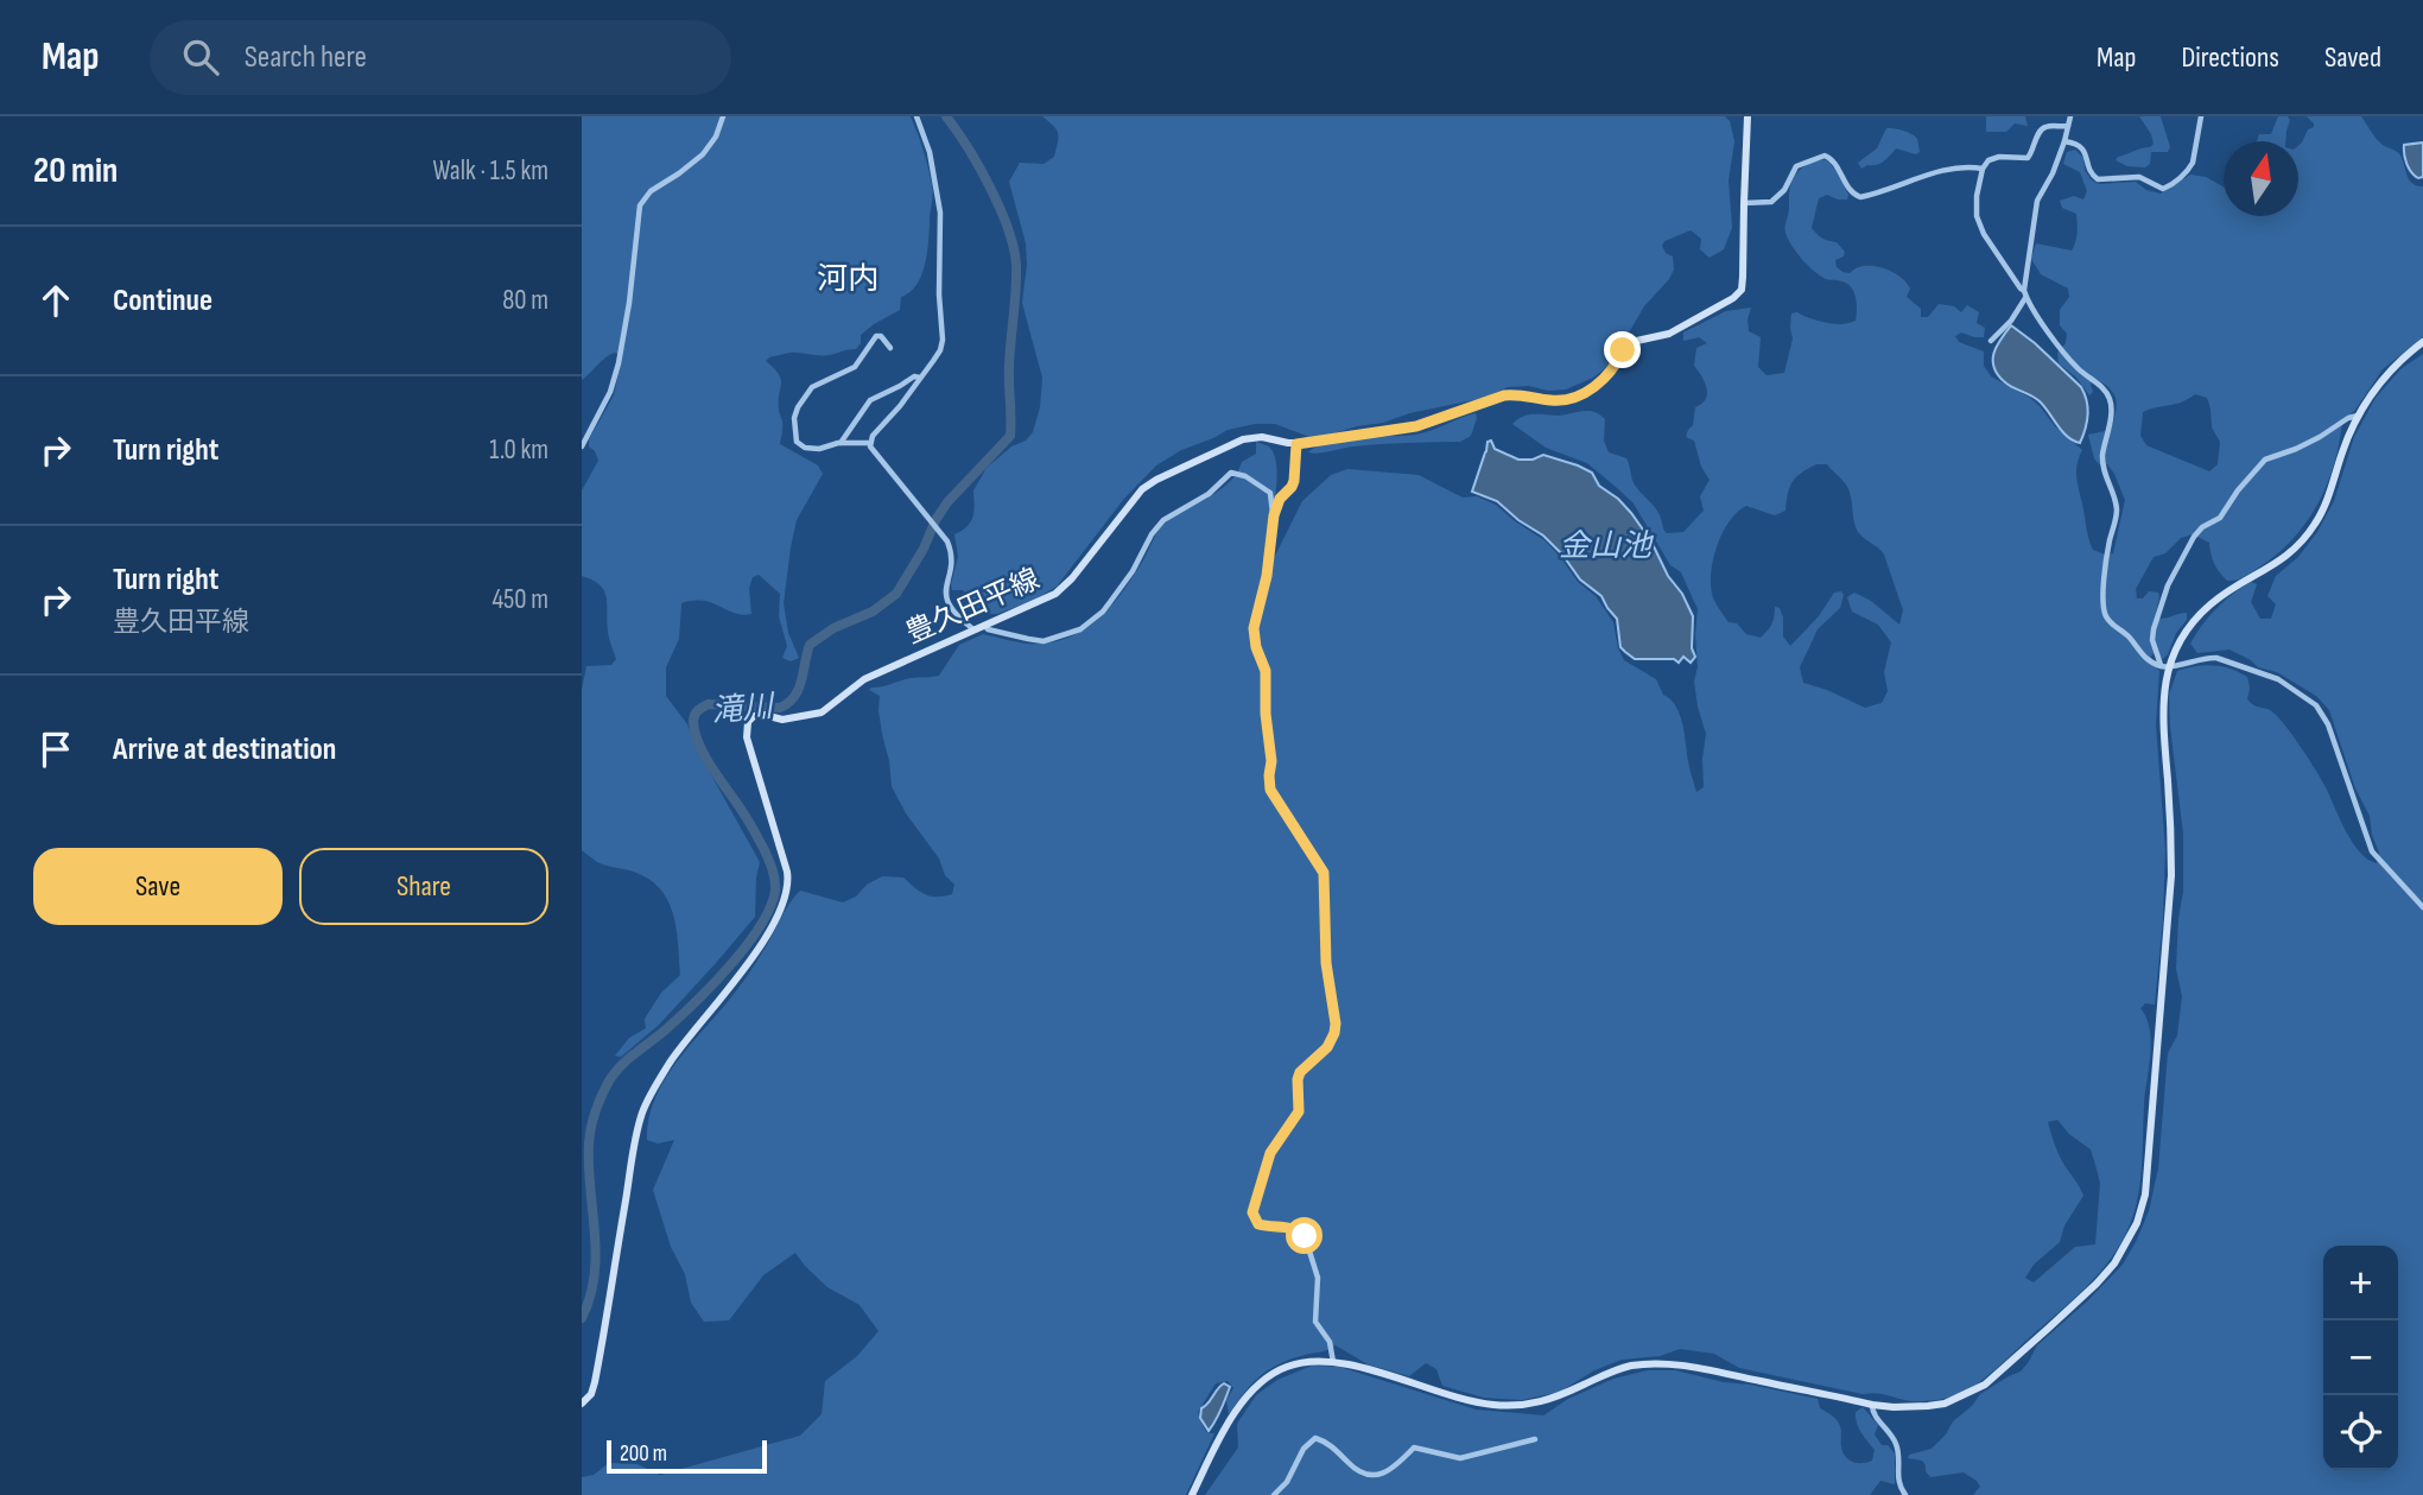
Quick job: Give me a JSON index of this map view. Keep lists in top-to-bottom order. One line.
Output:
{"streets":{"street":["豊久田平線"]},"districts":["河内"],"water":["金山池","滝川"],"scale_bar":"200 m","north":"top","page":{"header":"Map","search":"Search here","nav":["Map","Directions","Saved"],"heading":["20 min","Walk · 1.5 km"],"list":[["Continue","80 m"],["Turn right","1.0 km"],["Turn right","豊久田平線","450 m"],"Arrive at destination"],"buttons":["Save","Share"],"map_buttons":["+","−"],"scale":"200 m"}}
